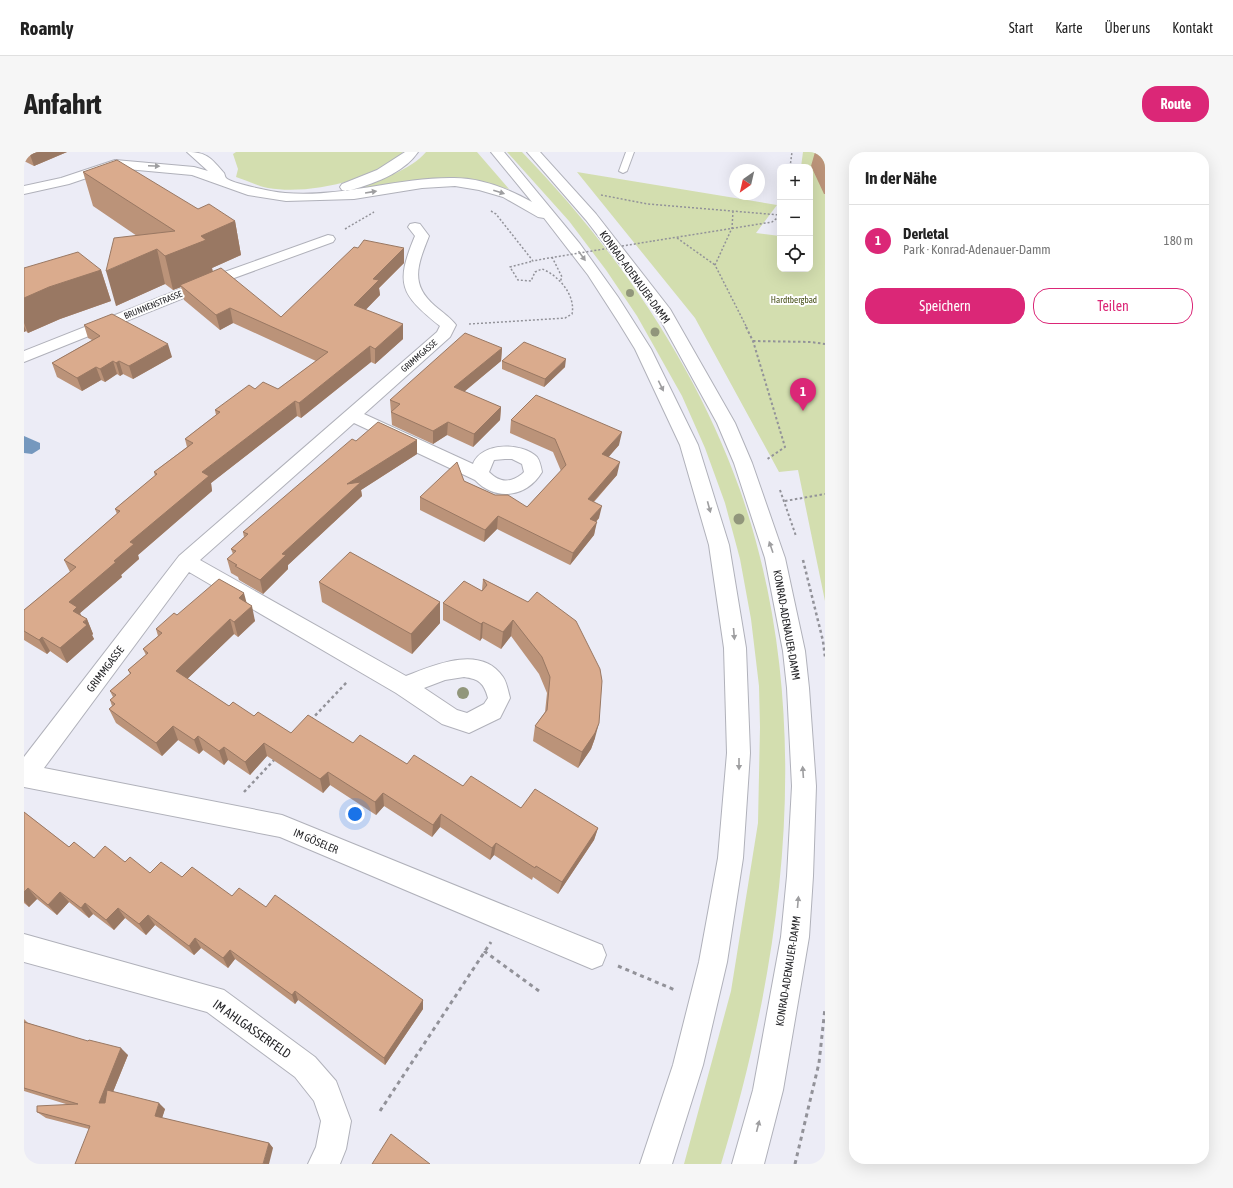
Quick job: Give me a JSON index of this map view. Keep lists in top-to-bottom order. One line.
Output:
{"streets":{"main road":["KONRAD-ADENAUER-DAMM","BRUNNENSTRASSE","GRIMMGASSE","IM GÖSELER","IM AHLGASSERFELD"]},"crossings":[["GRIMMGASSE","IM GÖSELER"]],"parks":["Hardtbergbad"],"north":"bottom left","page":{"header":"Roamly","nav":["Start","Karte","Über uns","Kontakt"],"buttons":["Route",["Speichern","Teilen"]],"title":"Anfahrt","heading":"In der Nähe","map_buttons":["+","−"],"list":[{"mark":"1","name":"Derletal","note":"Park · Konrad-Adenauer-Damm","value":"180 m"}],"pins":"1"}}
